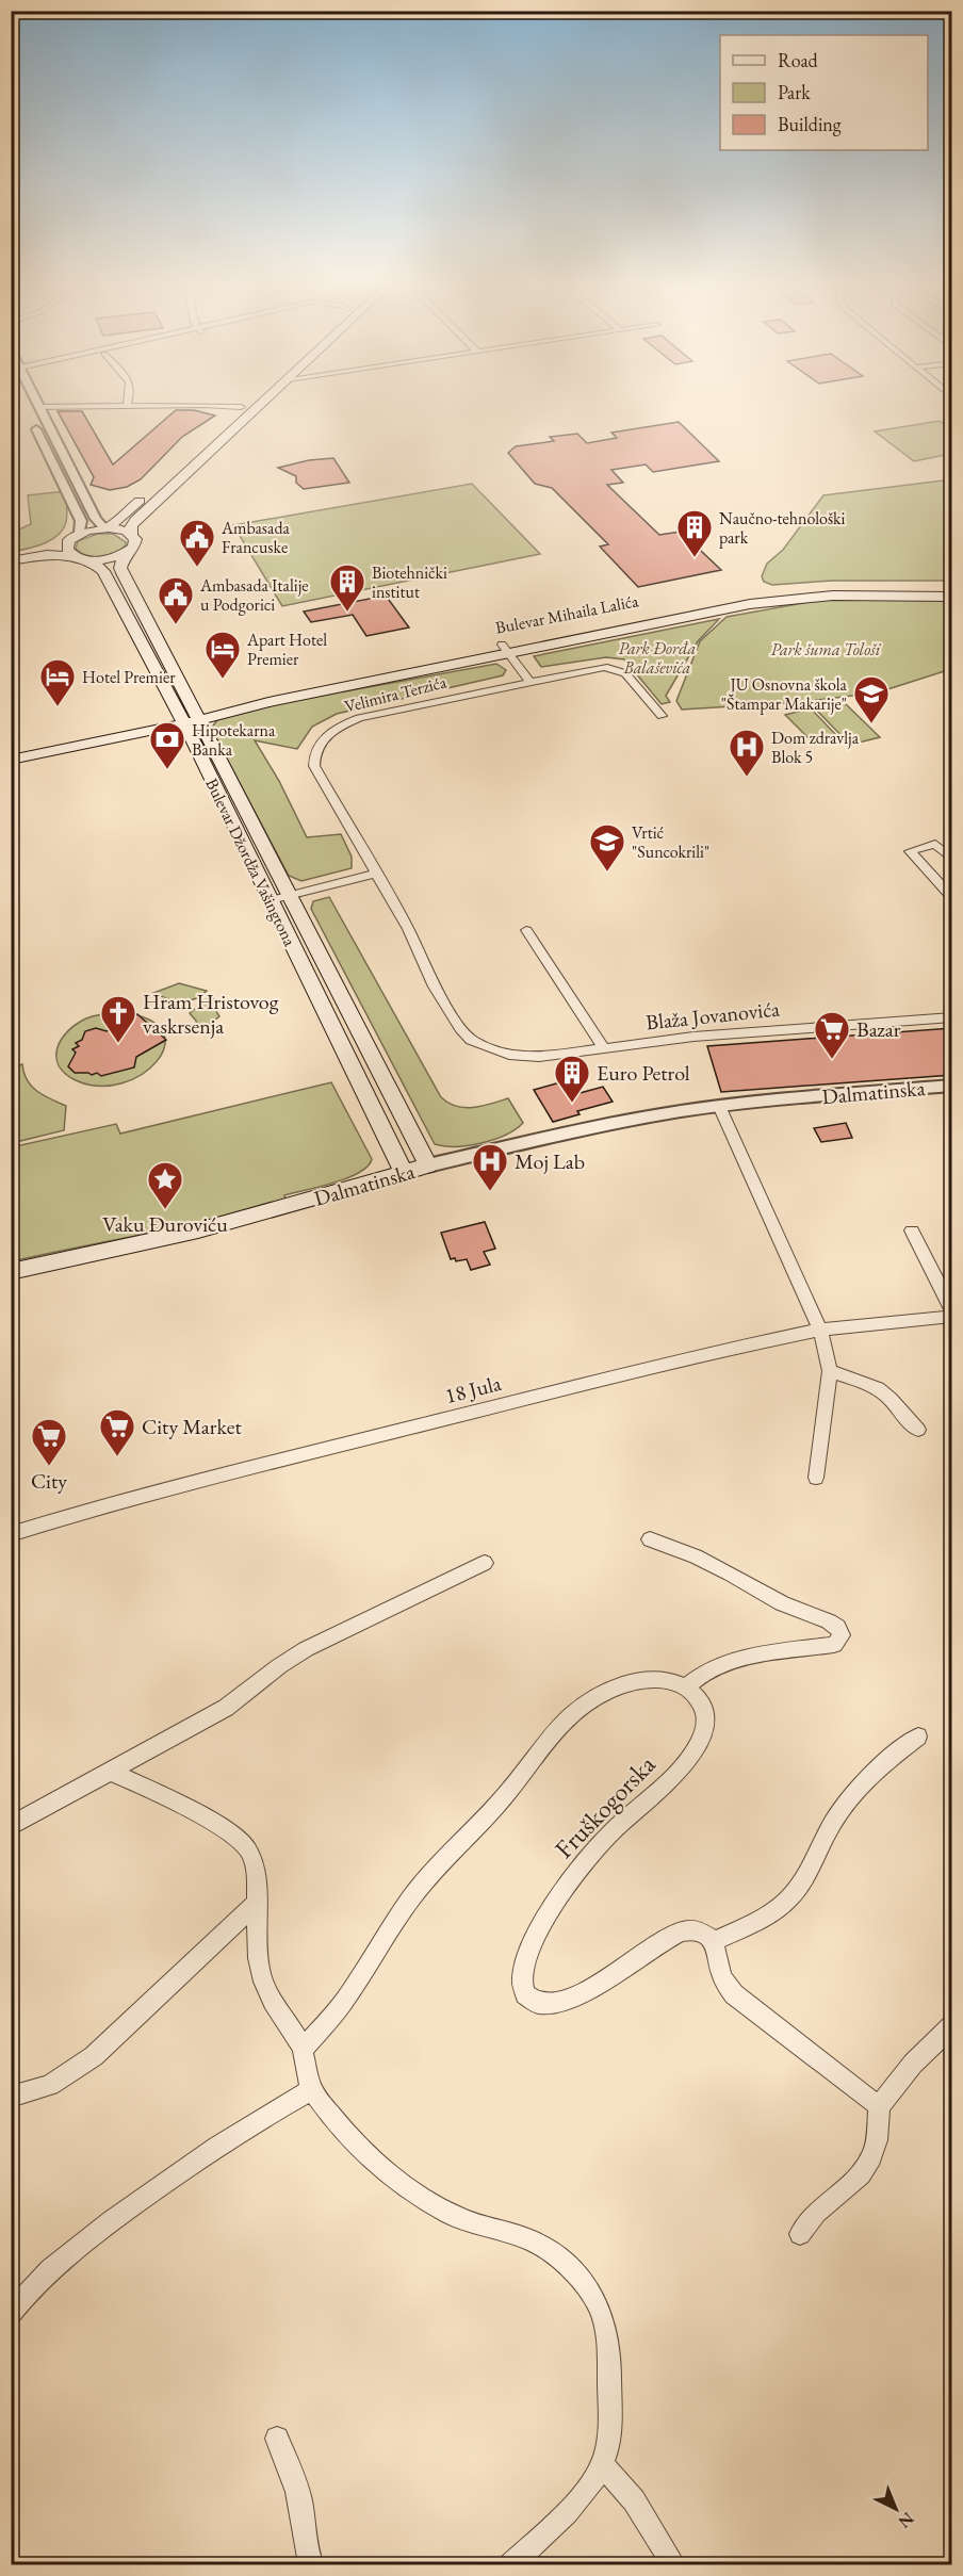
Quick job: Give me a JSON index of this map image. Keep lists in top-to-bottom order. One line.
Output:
{"streets":{"main road":["Bulevar Mihaila Lalića","Bulevar Džordža Vašingtona","Dalmatinska"],"street":["Velimira Terzića","Blaža Jovanovića","18 Jula","Fruškogorska"]},"crossings":[["Bulevar Mihaila Lalića","Bulevar Džordža Vašingtona"],["Velimira Terzića","Blaža Jovanovića"],["Bulevar Džordža Vašingtona","Dalmatinska"]],"parks":["Park Đorđa Balaševića","Park šuma Tološi"],"places":{"building":["Naučno-tehnološki park","Biotehnički institut","Euro Petrol"],"public building":["Ambasada Francuske","Ambasada Italije u Podgorici"],"hotel":["Apart Hotel Premier","Hotel Premier"],"school or university":["JU Osnovna škola \"Štampar Makarije\"","Vrtić \"Suncokrili\""],"bank":["Hipotekarna Banka"],"hospital":["Dom zdravlja Blok 5","Moj Lab"],"church":["Hram Hristovog vaskrsenja"],"supermarket":["Bazar","City Market","City"],"place":["Vaku Đuroviću"]},"legend":["Road","Park","Building"],"north":"bottom right"}
